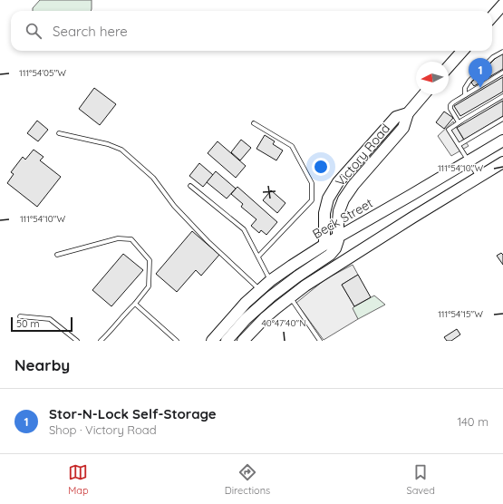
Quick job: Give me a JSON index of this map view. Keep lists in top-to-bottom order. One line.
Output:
{"streets":{"main road":["Victory Road","Beck Street"]},"crossings":[["Victory Road","Beck Street"]],"scale_bar":"50 m","north":"left","page":{"search":"Search here","pins":"1","scale":"50 m","heading":"Nearby","list":[{"mark":"1","name":"Stor-N-Lock Self-Storage","note":"Shop · Victory Road","value":"140 m"}],"nav":["Map","Directions","Saved"]},"coordinates":["111°54'05\"W","111°54'10\"W","111°54'15\"W","40°47'40\"N"]}
